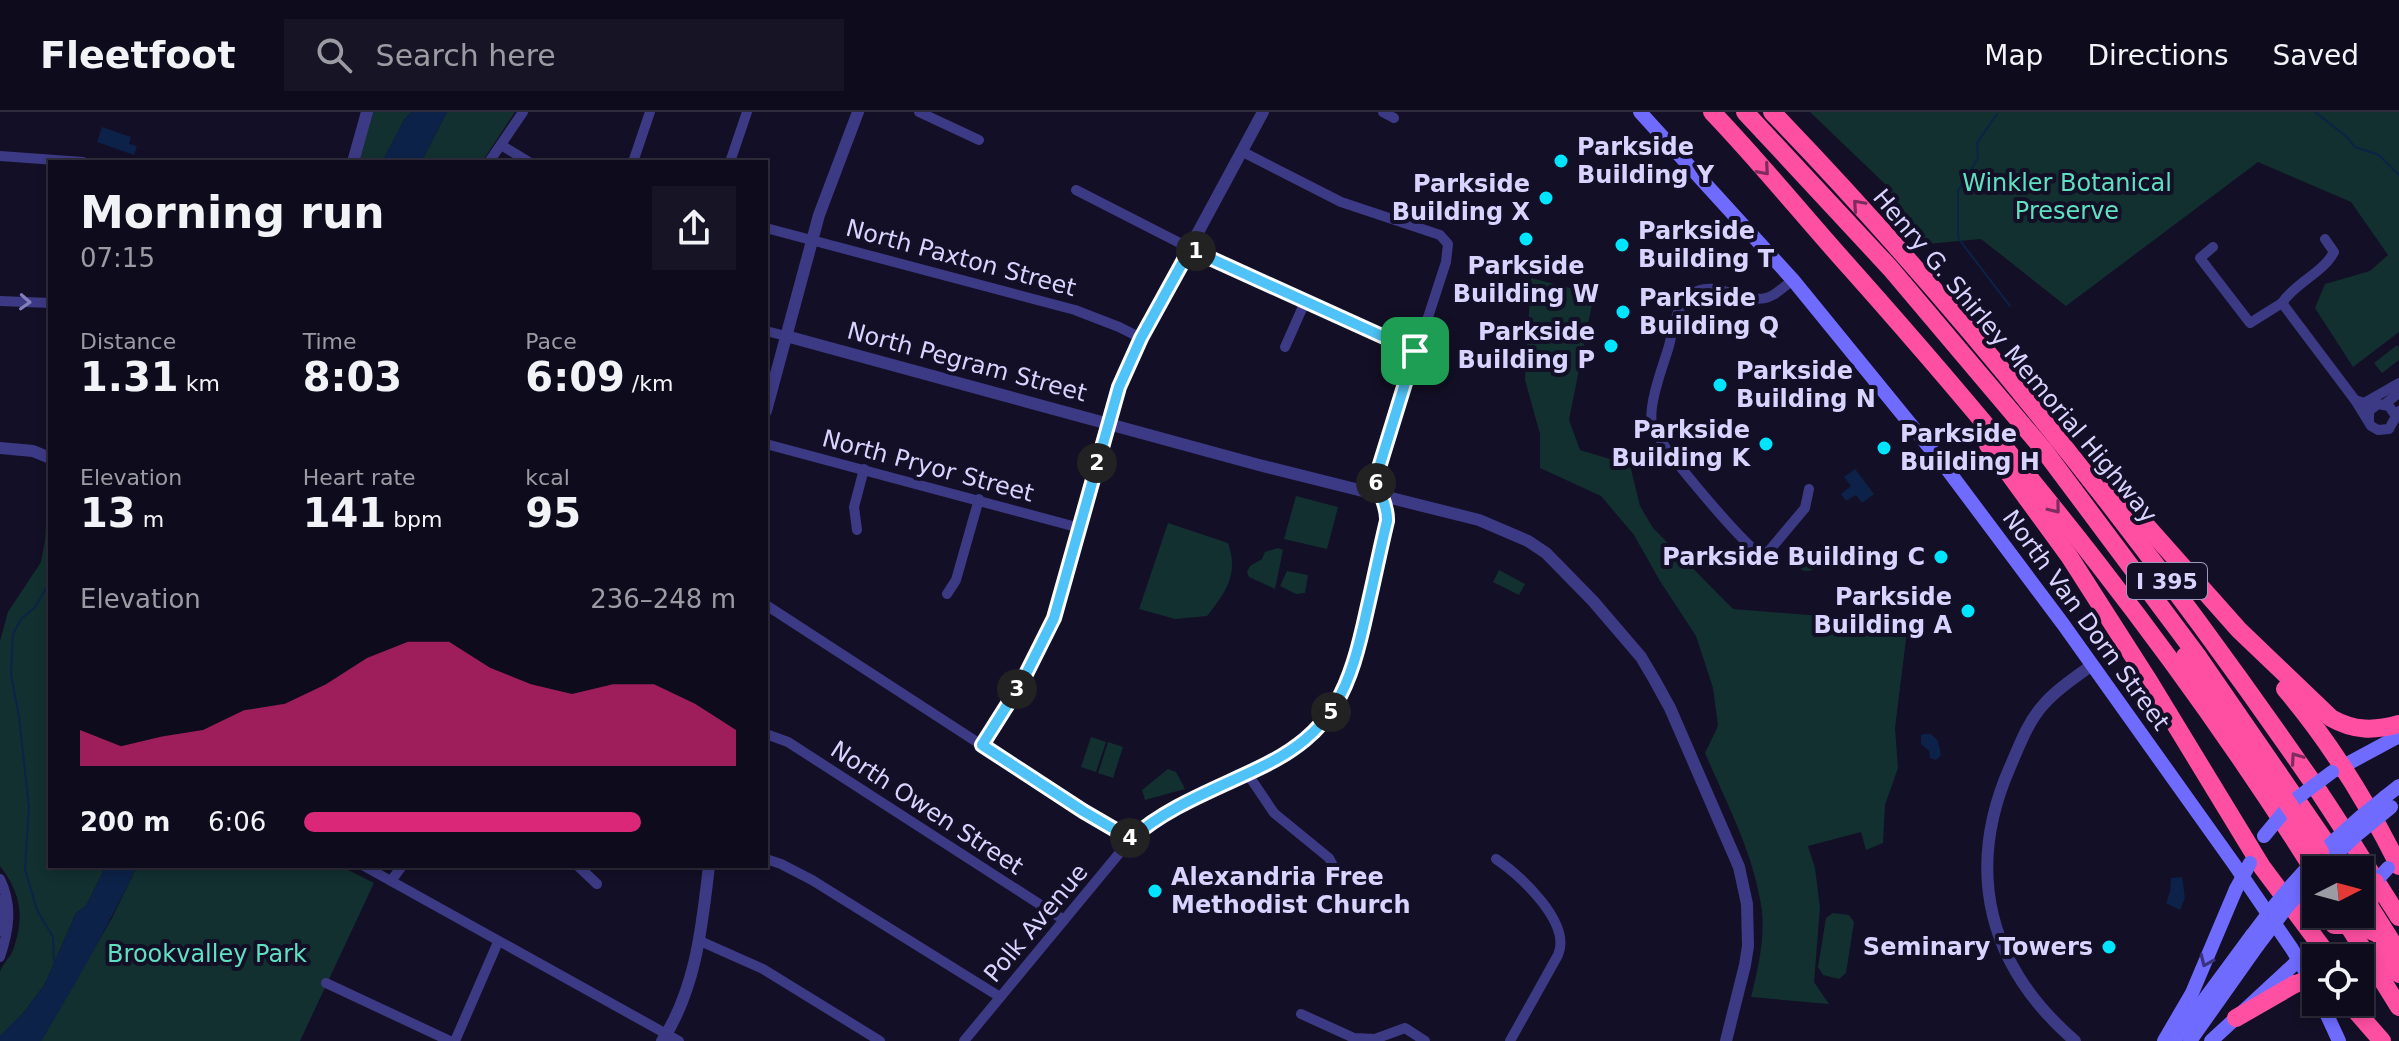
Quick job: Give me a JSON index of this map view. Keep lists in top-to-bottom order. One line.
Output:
{"streets":{"highway":["Henry G. Shirley Memorial Highway","I 395"],"main road":["North Van Dorn Street"],"street":["North Paxton Street","North Pegram Street","North Pryor Street","North Owen Street","Polk Avenue"]},"crossings":[["North Pegram Street","Polk Avenue"],["North Owen Street","Polk Avenue"]],"parks":["Winkler Botanical Preserve","Brookvalley Park"],"places":["Parkside Building Y","Parkside Building X","Parkside Building W","Parkside Building T","Parkside Building Q","Parkside Building P","Parkside Building N","Parkside Building K","Parkside Building H","Parkside Building C","Parkside Building A","Alexandria Free Methodist Church","Seminary Towers"],"north":"right","page":{"header":"Fleetfoot","search":"Search here","nav":["Map","Directions","Saved"],"heading":["Morning run","07:15"],"pins":["1","2","6","3","5","4"],"stats":[["Distance","1.31 km"],["Time","8:03"],["Pace","6:09 /km"],["Elevation","13 m"],["Heart rate","141 bpm"],["kcal","95"]],"chart":["Elevation","236–248 m"],"list":[{"name":"200 m","note":"6:06"}]}}
